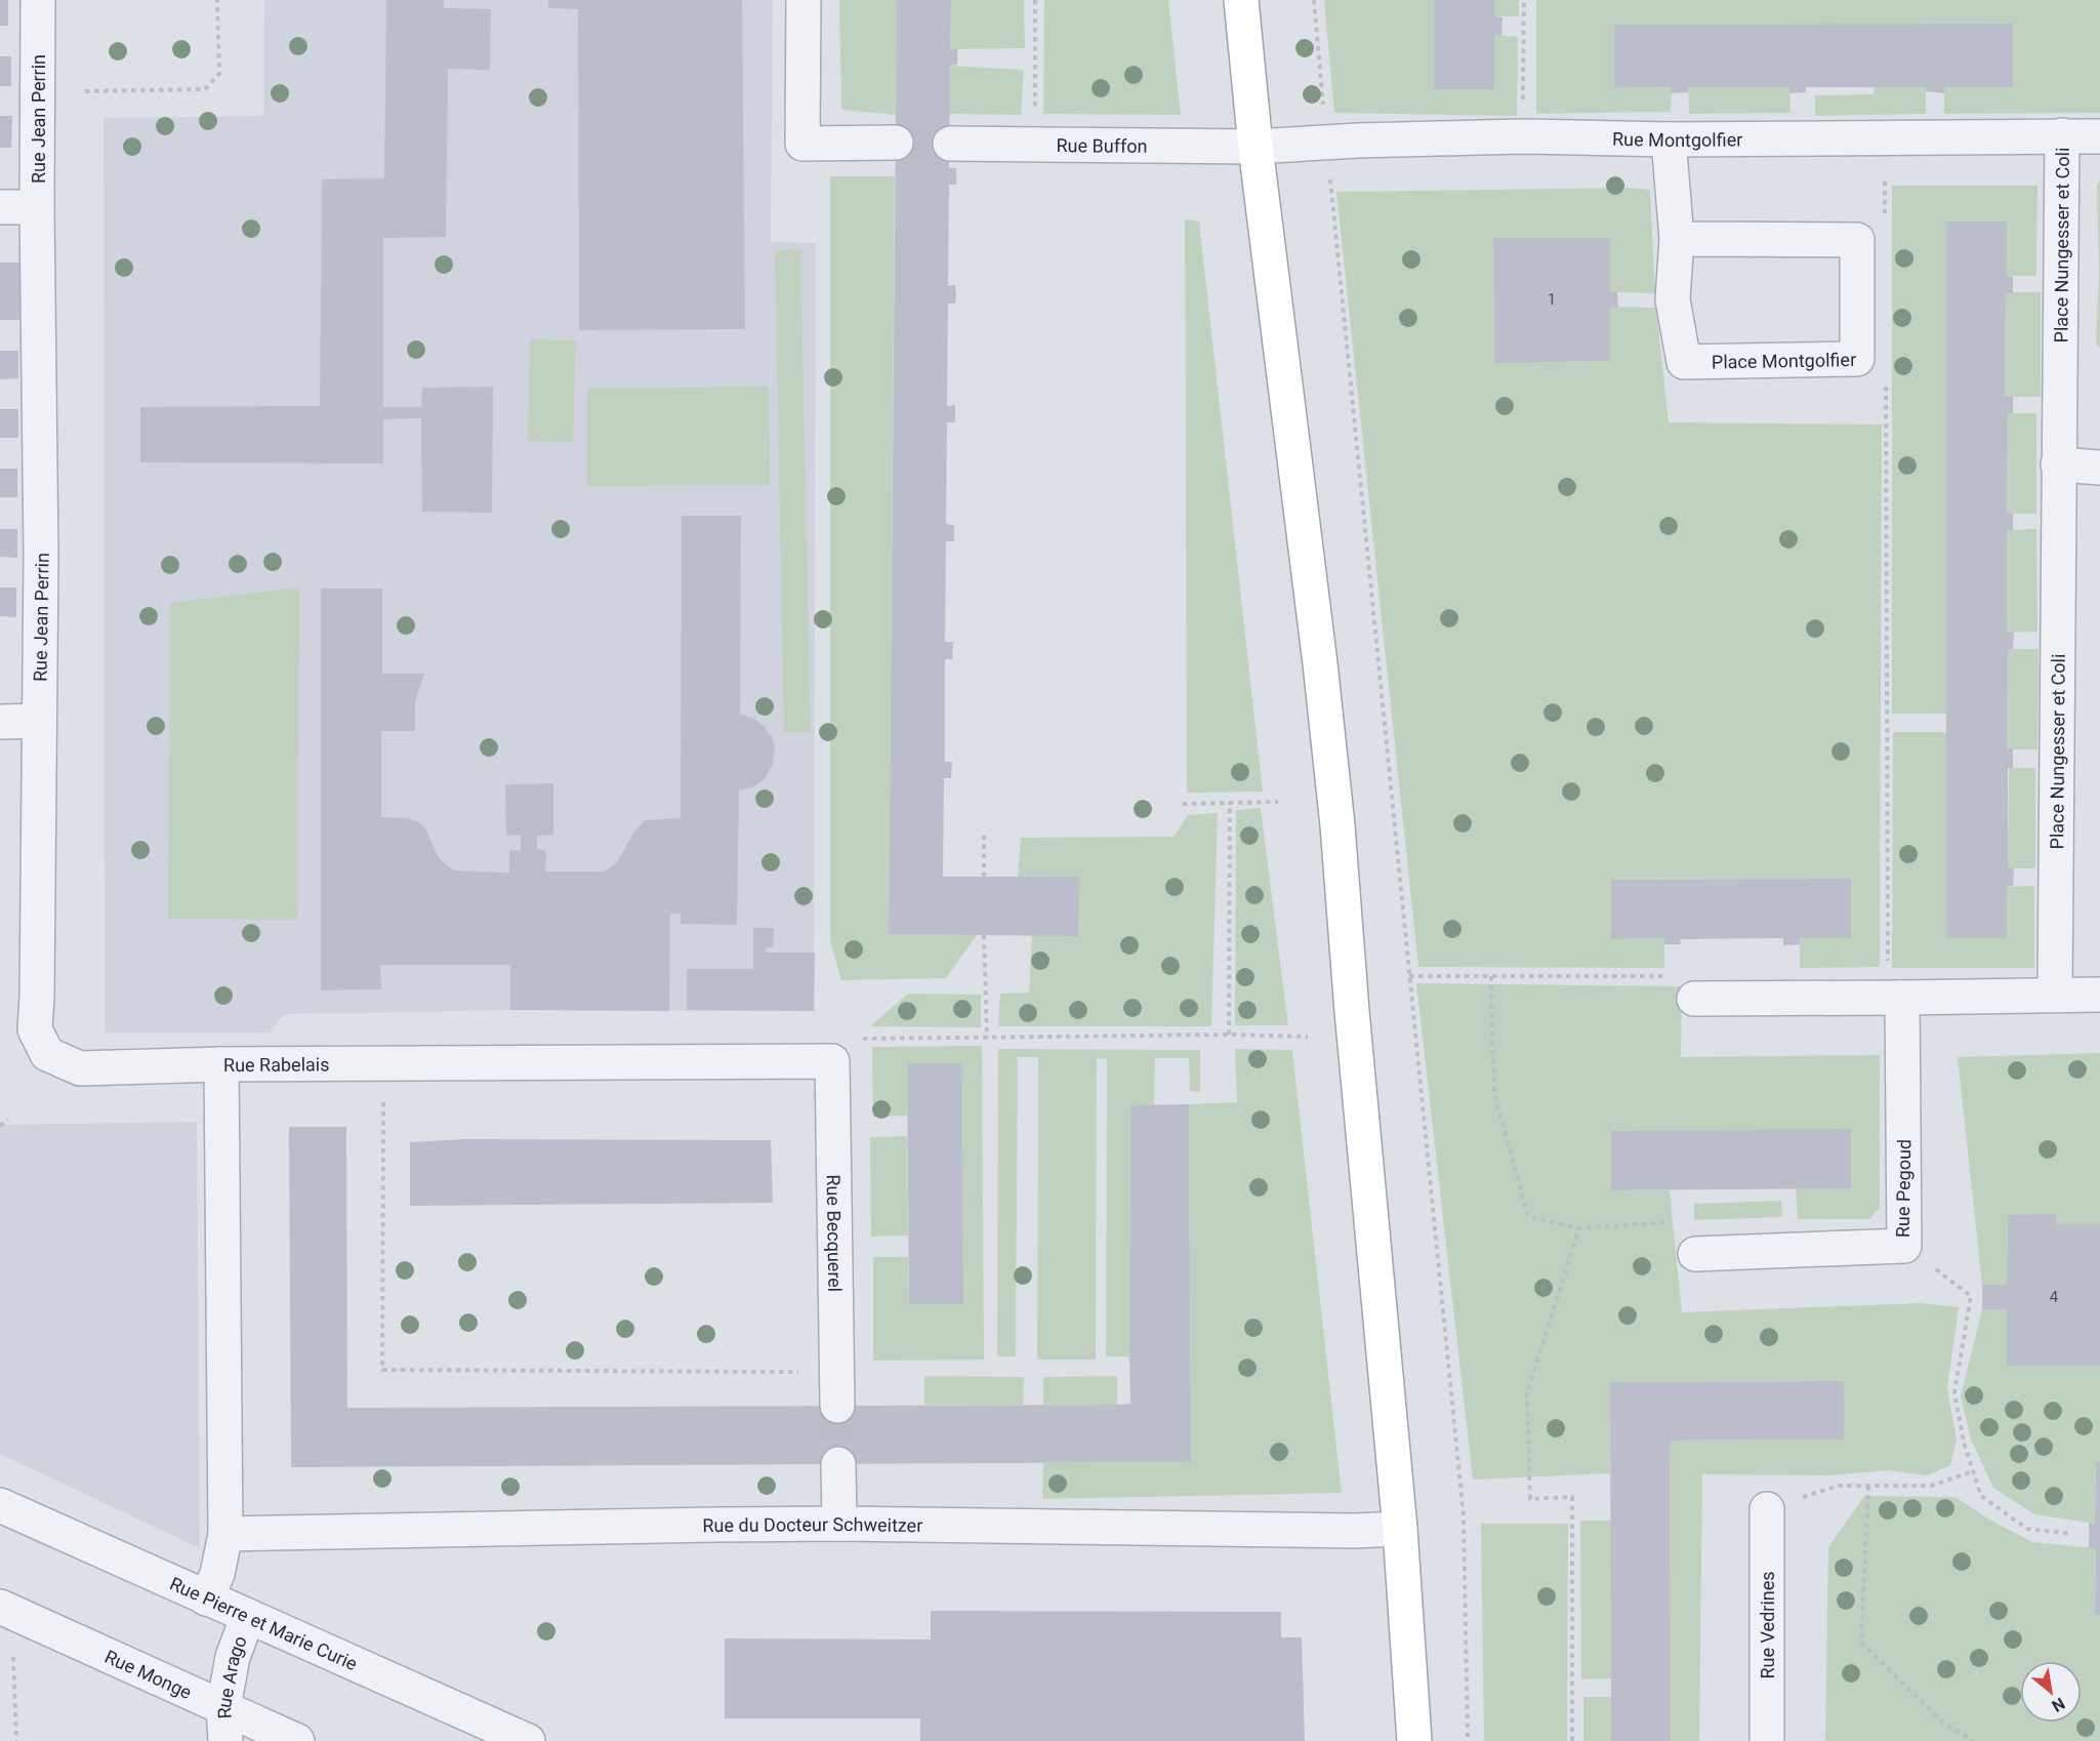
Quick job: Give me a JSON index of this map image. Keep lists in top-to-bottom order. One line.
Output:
{"streets":{"street":["Rue Jean Perrin","Rue Montgolfier","Rue Buffon","Place Nungesser et Coli","Place Montgolfier","Rue Rabelais","Rue Pegoud","Rue Becquerel","Rue du Docteur Schweitzer","Rue Pierre et Marie Curie","Rue Vedrines","Rue Monge","Rue Arago"]},"crossings":[["Rue Jean Perrin","Rue Rabelais"],["Rue Montgolfier","Rue Buffon"],["Rue Montgolfier","Place Nungesser et Coli"],["Rue Montgolfier","Place Montgolfier"],["Rue Rabelais","Rue Becquerel"],["Rue Rabelais","Rue du Docteur Schweitzer"],["Rue Rabelais","Rue Pierre et Marie Curie"],["Rue Pierre et Marie Curie","Rue Arago"],["Rue Monge","Rue Arago"]],"house_numbers":["1","4"],"north":"bottom right"}
